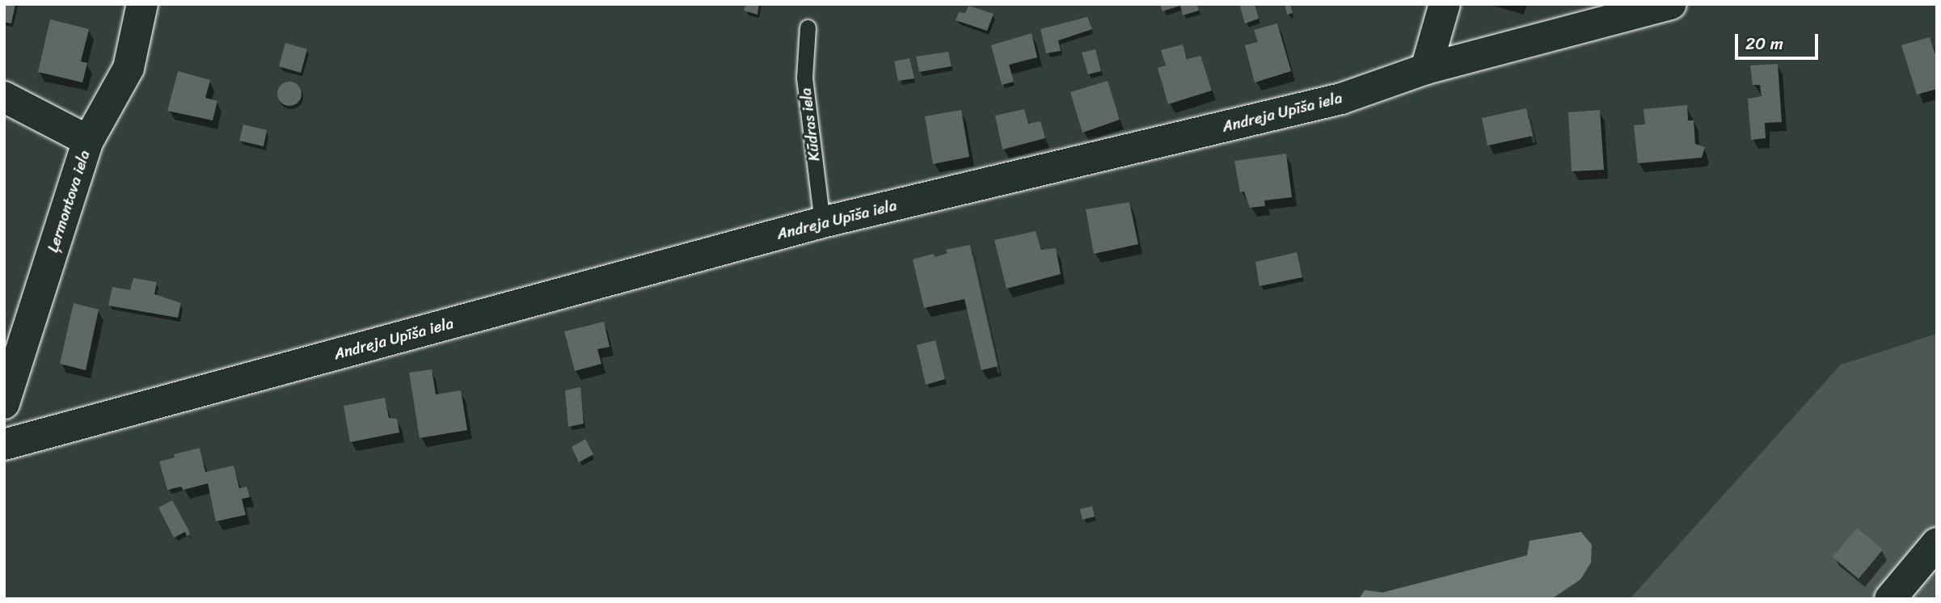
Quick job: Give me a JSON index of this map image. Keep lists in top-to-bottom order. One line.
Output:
{"streets":{"street":["Andreja Upīša iela","Ļermontova iela"],"lane":["Kūdras iela"]},"crossings":[["Andreja Upīša iela","Kūdras iela"]],"scale_bar":"20 m"}
